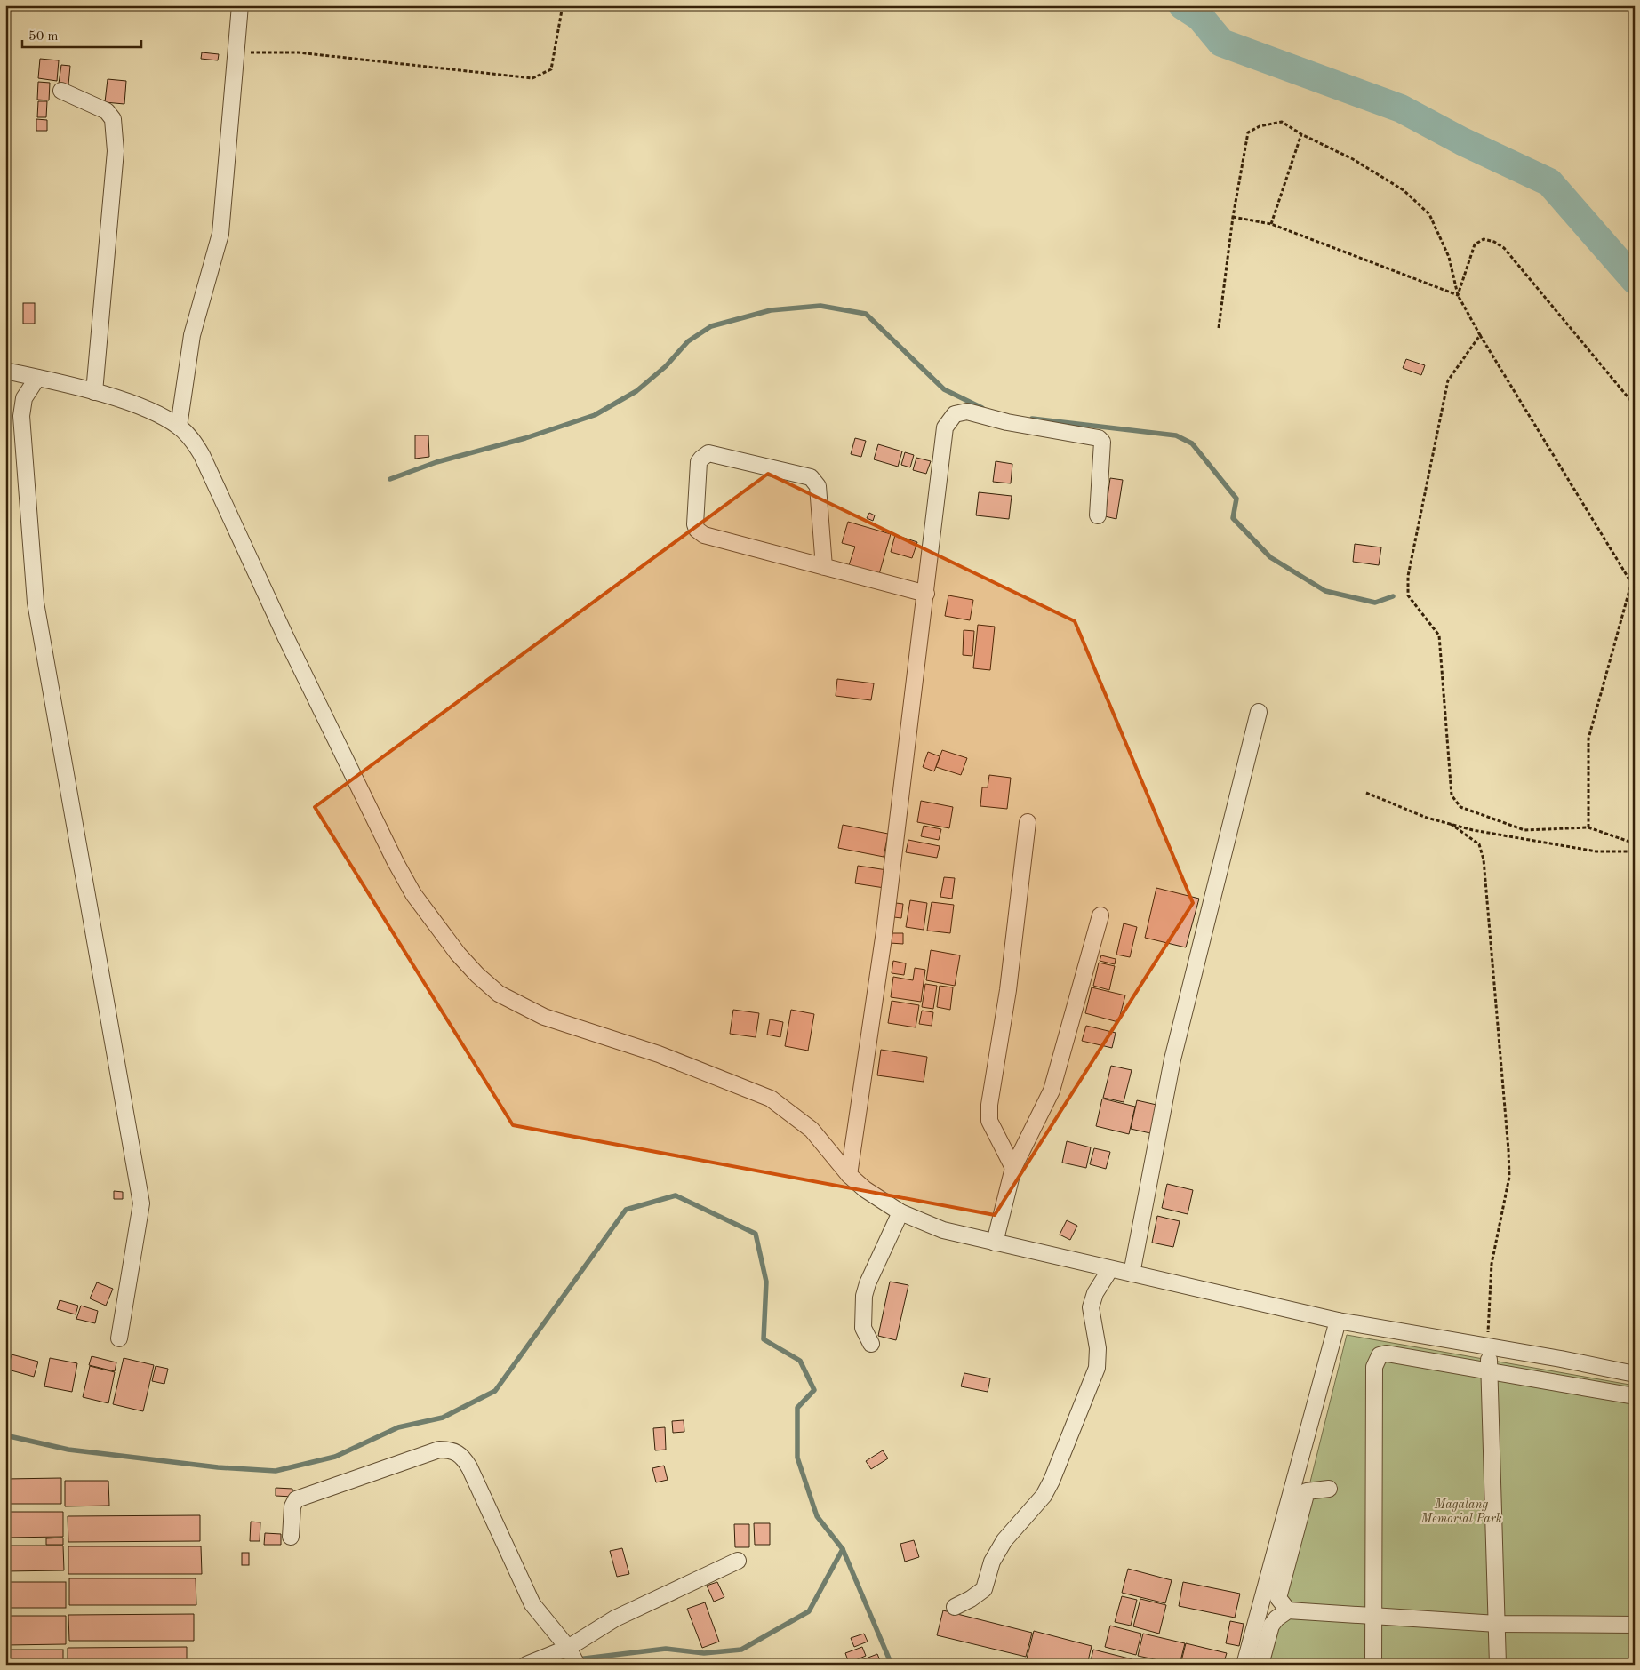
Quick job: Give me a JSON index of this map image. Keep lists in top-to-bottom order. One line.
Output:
{"parks":["Magalang Memorial Park"],"scale_bar":"50 m"}
